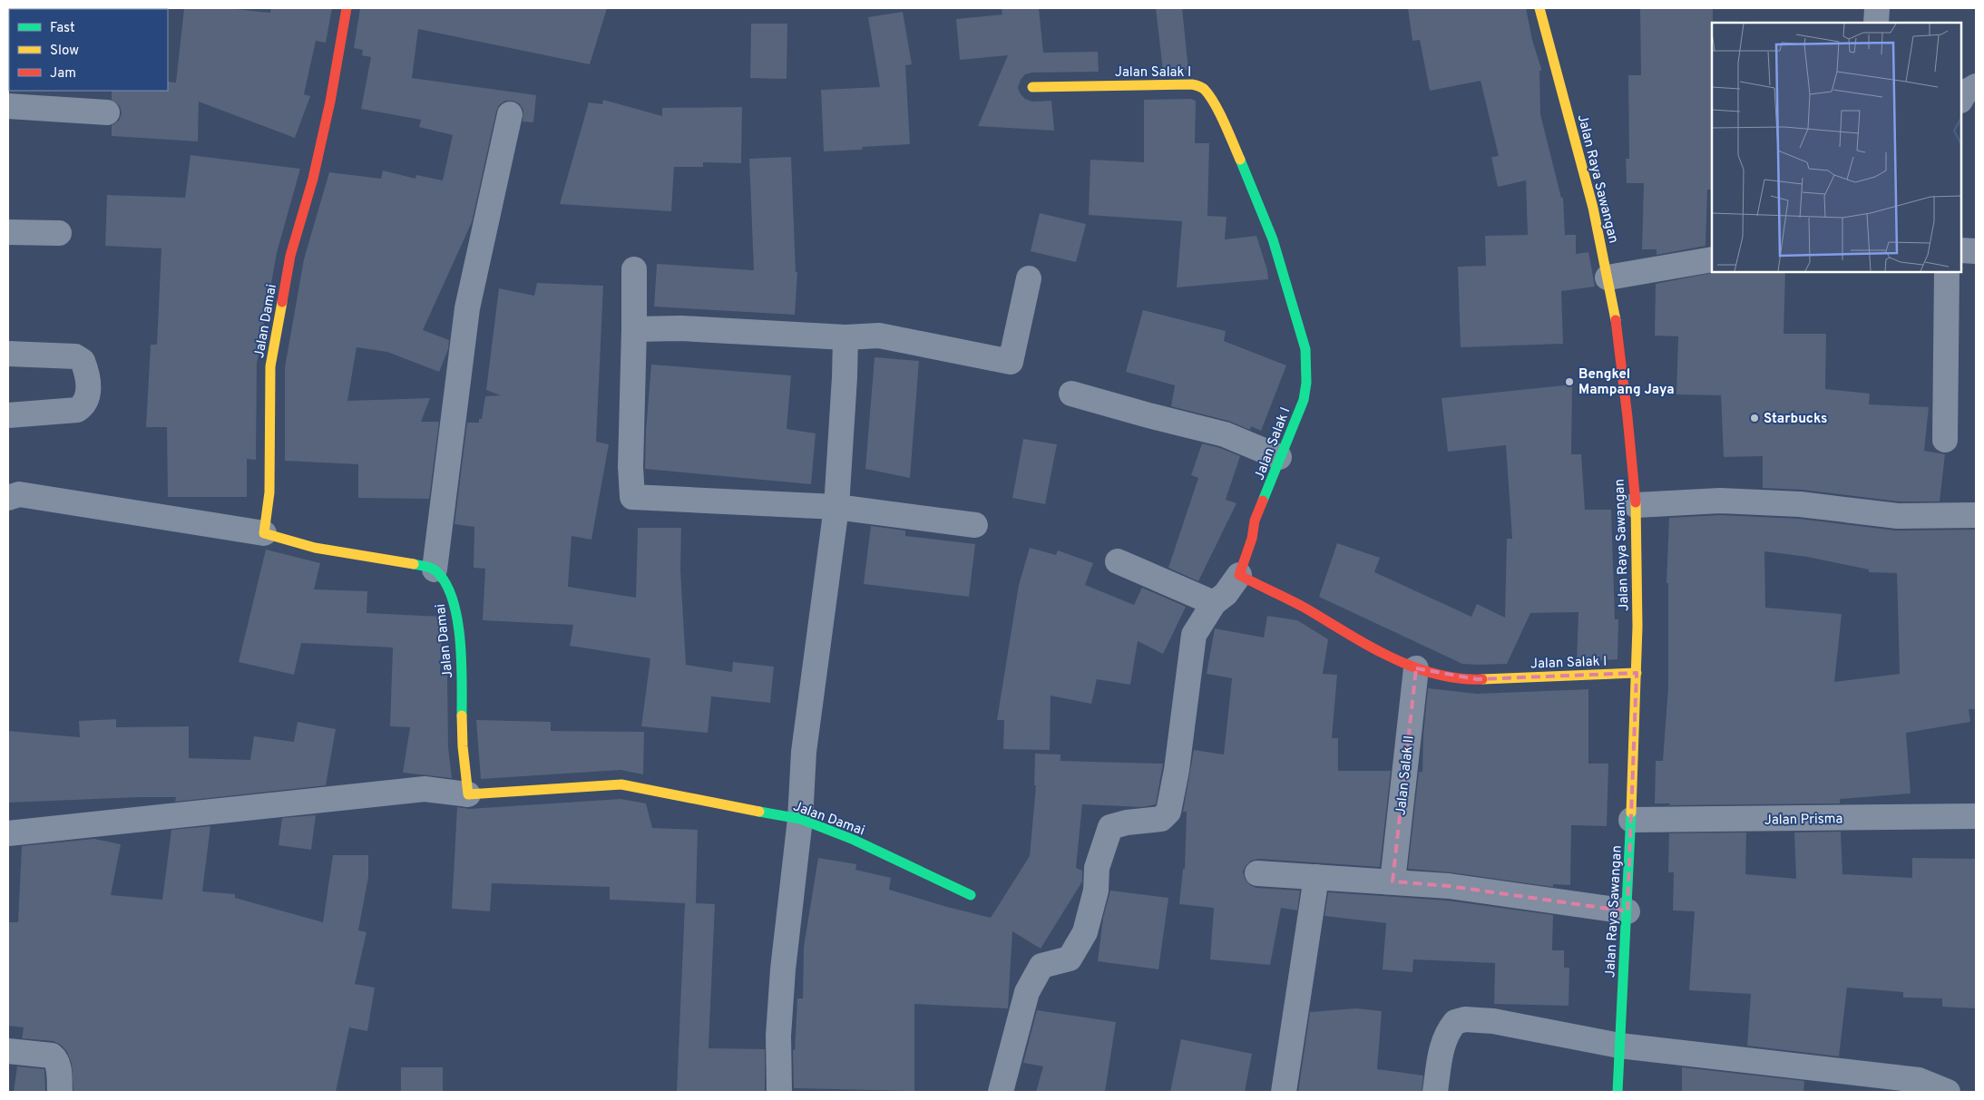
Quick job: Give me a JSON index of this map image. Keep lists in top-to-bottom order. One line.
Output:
{"streets":{"main road":["Jalan Salak I","Jalan Raya Sawangan","Jalan Damai"],"street":["Jalan Salak II","Jalan Prisma"]},"crossings":[["Jalan Salak I","Jalan Raya Sawangan"],["Jalan Salak I","Jalan Salak II"],["Jalan Raya Sawangan","Jalan Prisma"]],"places":["Bengkel Mampang Jaya","Starbucks"],"legend":["Fast","Slow","Jam"]}
